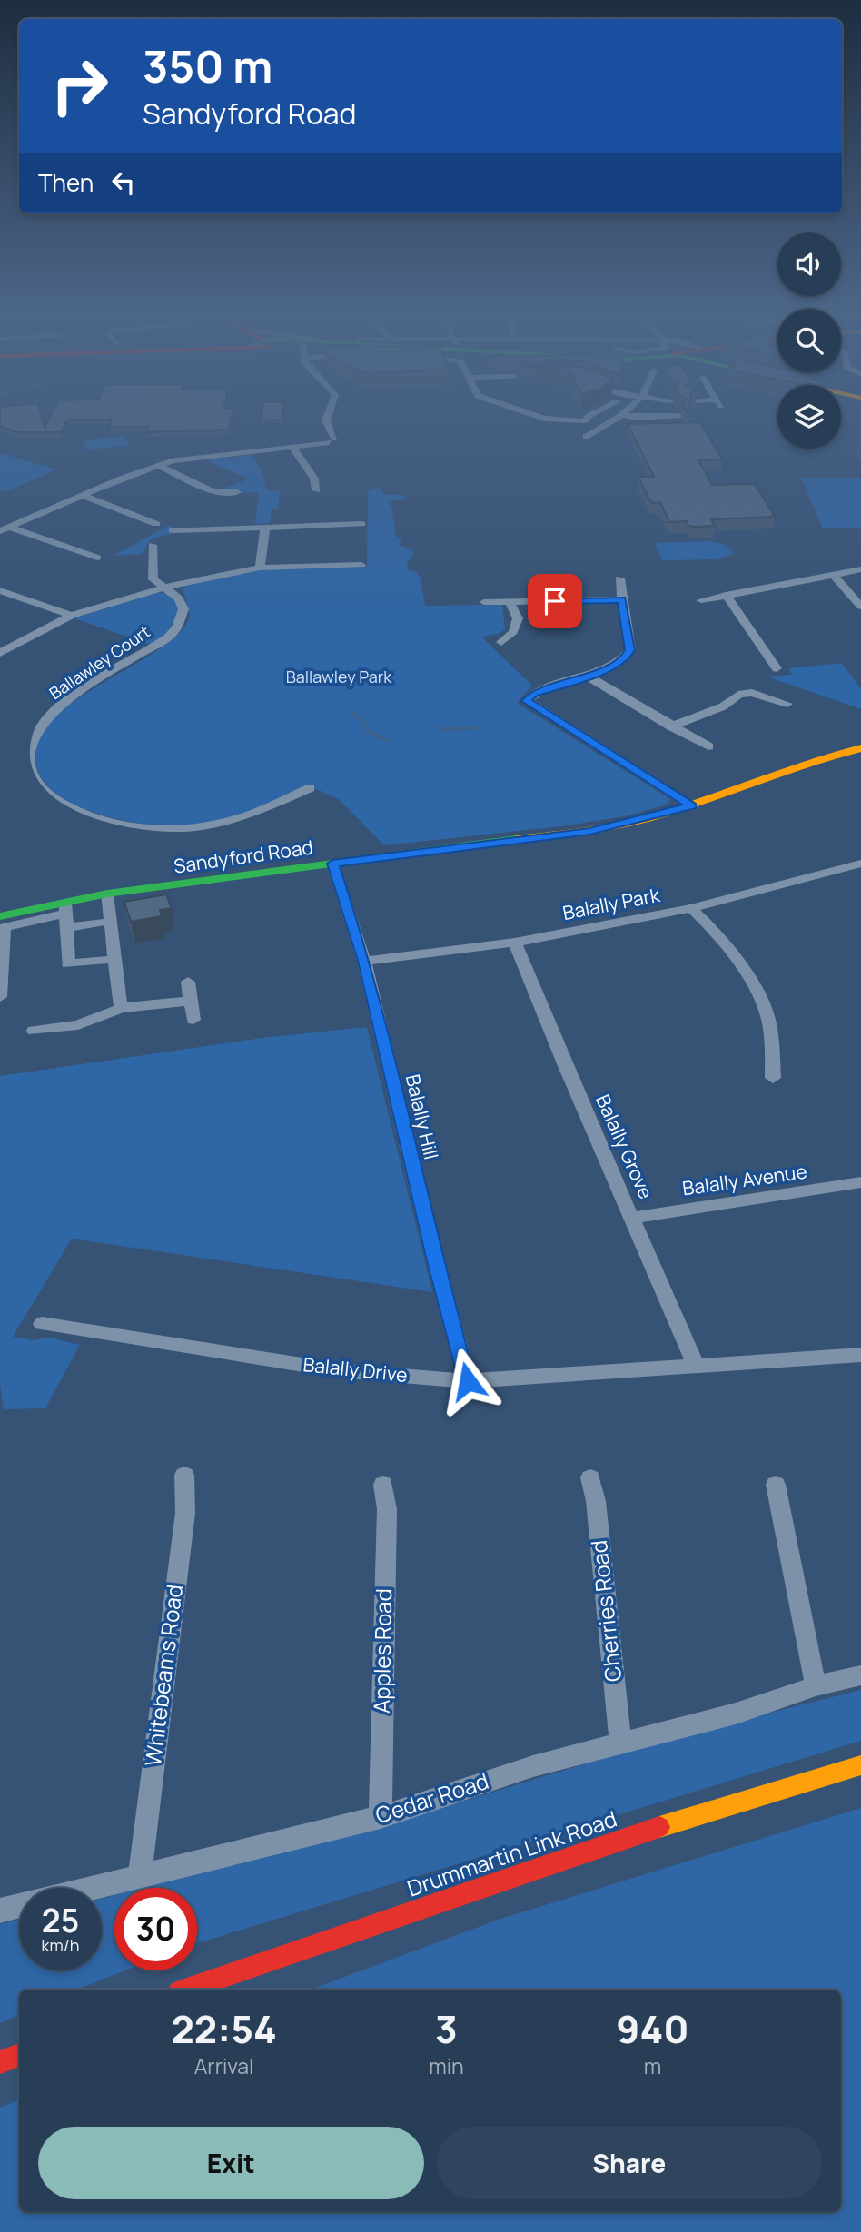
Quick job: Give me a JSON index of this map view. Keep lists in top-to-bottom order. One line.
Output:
{"streets":{"main road":["Sandyford Road","Drummartin Link Road"],"street":["Ballawley Court","Balally Park","Balally Hill","Balally Grove","Balally Avenue","Balally Drive","Cherries Road","Apples Road","Whitebeams Road","Cedar Road"]},"crossings":[["Sandyford Road","Balally Hill"],["Balally Park","Balally Hill"],["Balally Park","Balally Grove"],["Balally Hill","Balally Drive"],["Balally Grove","Balally Avenue"],["Balally Grove","Balally Drive"],["Cherries Road","Cedar Road"],["Apples Road","Cedar Road"],["Whitebeams Road","Cedar Road"]],"parks":["Ballawley Park"],"page":{"turn":["350 m","Sandyford Road"],"then":"Then","speed":"25 km/h","limit":"30","eta":["22:54","Arrival","3","min","940","m"],"buttons":["Exit","Share"]}}
